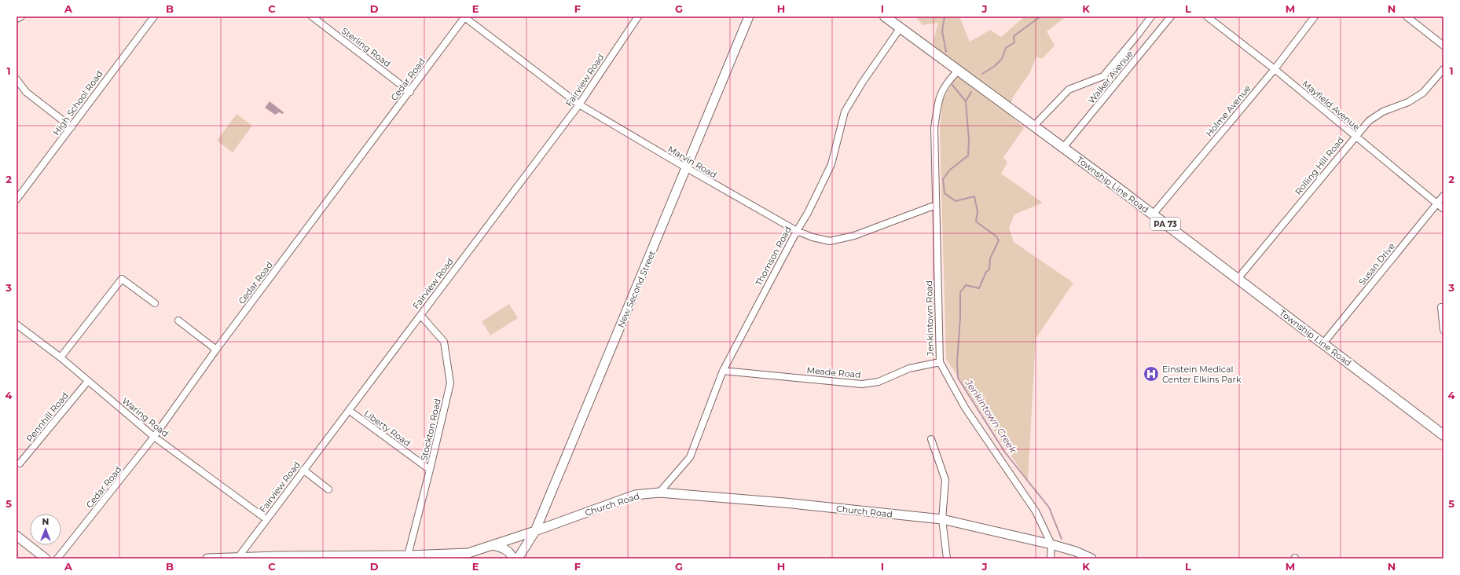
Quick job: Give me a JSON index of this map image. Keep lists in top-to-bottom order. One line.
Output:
{"streets":{"main road":["Township Line Road","PA 73"],"street":["Sterling Road","Walker Avenue","Cedar Road","Fairview Road","High School Road","Mayfield Avenue","Holme Avenue","Marvin Road","Rolling Hill Road","Thomson Road","Susan Drive","New Second Street","Jenkintown Road","Meade Road","Pennhill Road","Waring Road","Liberty Road","Stockton Road","Church Road"]},"crossings":[["Sterling Road","Cedar Road"],["Walker Avenue","Township Line Road"],["Cedar Road","Marvin Road"],["Cedar Road","Waring Road"],["Fairview Road","Marvin Road"],["Fairview Road","Waring Road"],["Fairview Road","Liberty Road"],["Fairview Road","Stockton Road"],["Fairview Road","Church Road"],["Mayfield Avenue","Holme Avenue"],["Mayfield Avenue","Rolling Hill Road"],["Mayfield Avenue","Susan Drive"],["Holme Avenue","Township Line Road"],["Marvin Road","Thomson Road"],["Marvin Road","New Second Street"],["Marvin Road","Jenkintown Road"],["Rolling Hill Road","Township Line Road"],["Township Line Road","Thomson Road"],["Township Line Road","Susan Drive"],["Township Line Road","Jenkintown Road"],["Thomson Road","Meade Road"],["Thomson Road","Church Road"],["New Second Street","Church Road"],["Jenkintown Road","Meade Road"],["Jenkintown Road","Church Road"],["Pennhill Road","Waring Road"],["Liberty Road","Stockton Road"],["Stockton Road","Church Road"]],"water":["Jenkintown Creek"],"places":{"hospital":["Einstein Medical Center Elkins Park"]},"north":"top","grid":{"columns":["A","B","C","D","E","F","G","H","I","J","K","L","M","N"],"rows":["1","2","3","4","5"]}}
